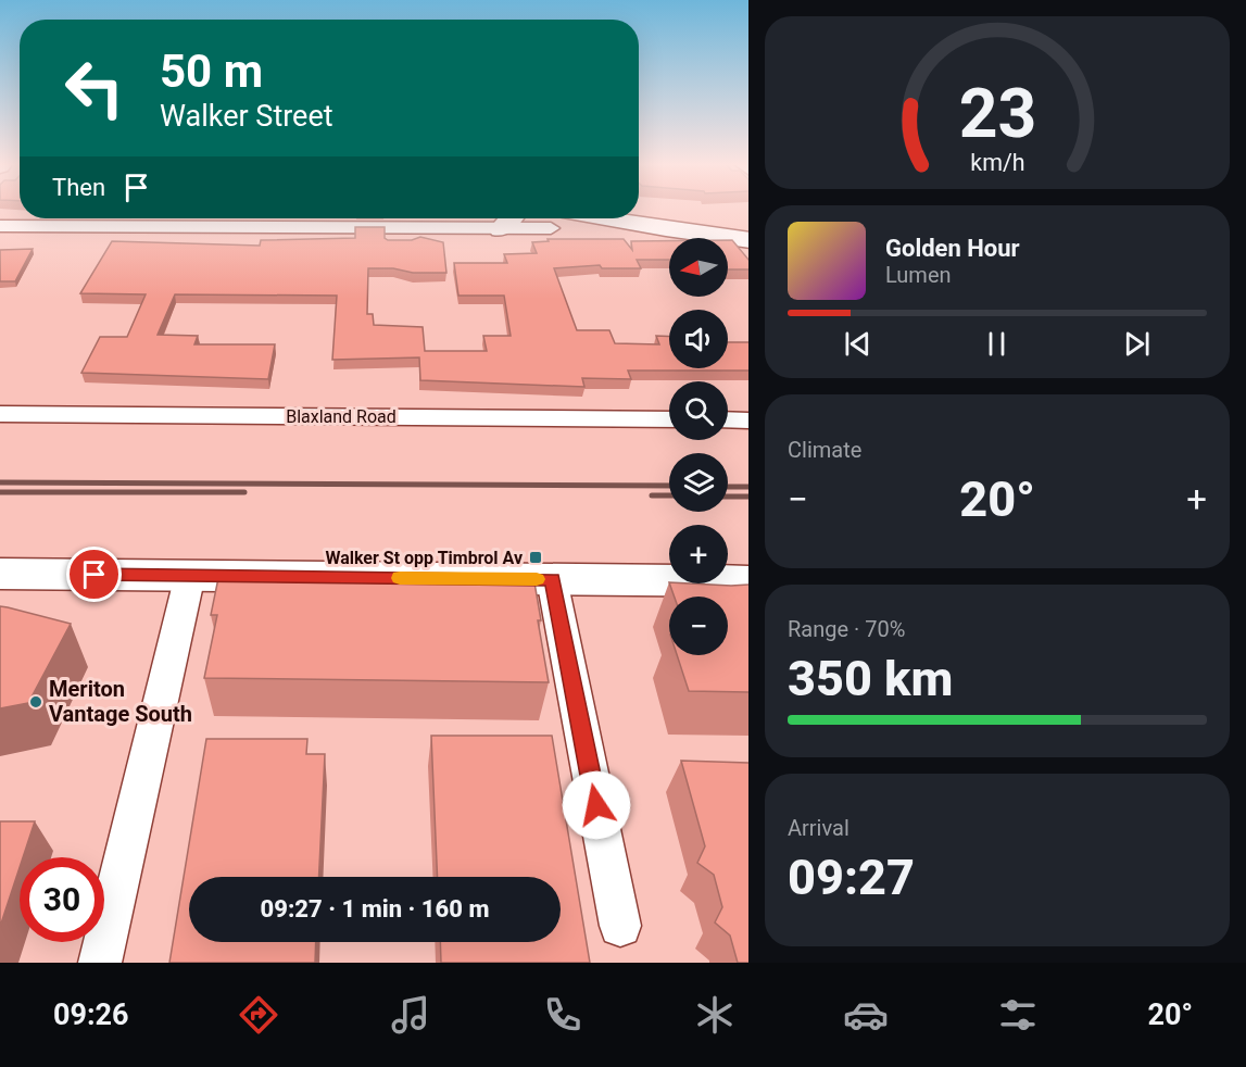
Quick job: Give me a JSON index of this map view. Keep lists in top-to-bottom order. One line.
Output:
{"streets":{"street":["Blaxland Road"]},"places":{"transit":["Walker St opp Timbrol Av"],"other":["Meriton Vantage South"]},"north":"left","page":{"turn":["50 m","Walker Street"],"then":"Then","song":["Golden Hour","Lumen"],"map_buttons":["+","−"],"tile":["Climate",["Range · 70%","350 km"],["Arrival","09:27"]],"heat":["−","20°","+"],"limit":"30","trip":"09:27 · 1 min · 160 m","tabs":["09:26","20°"],"gauge":["23","km/h"]}}
